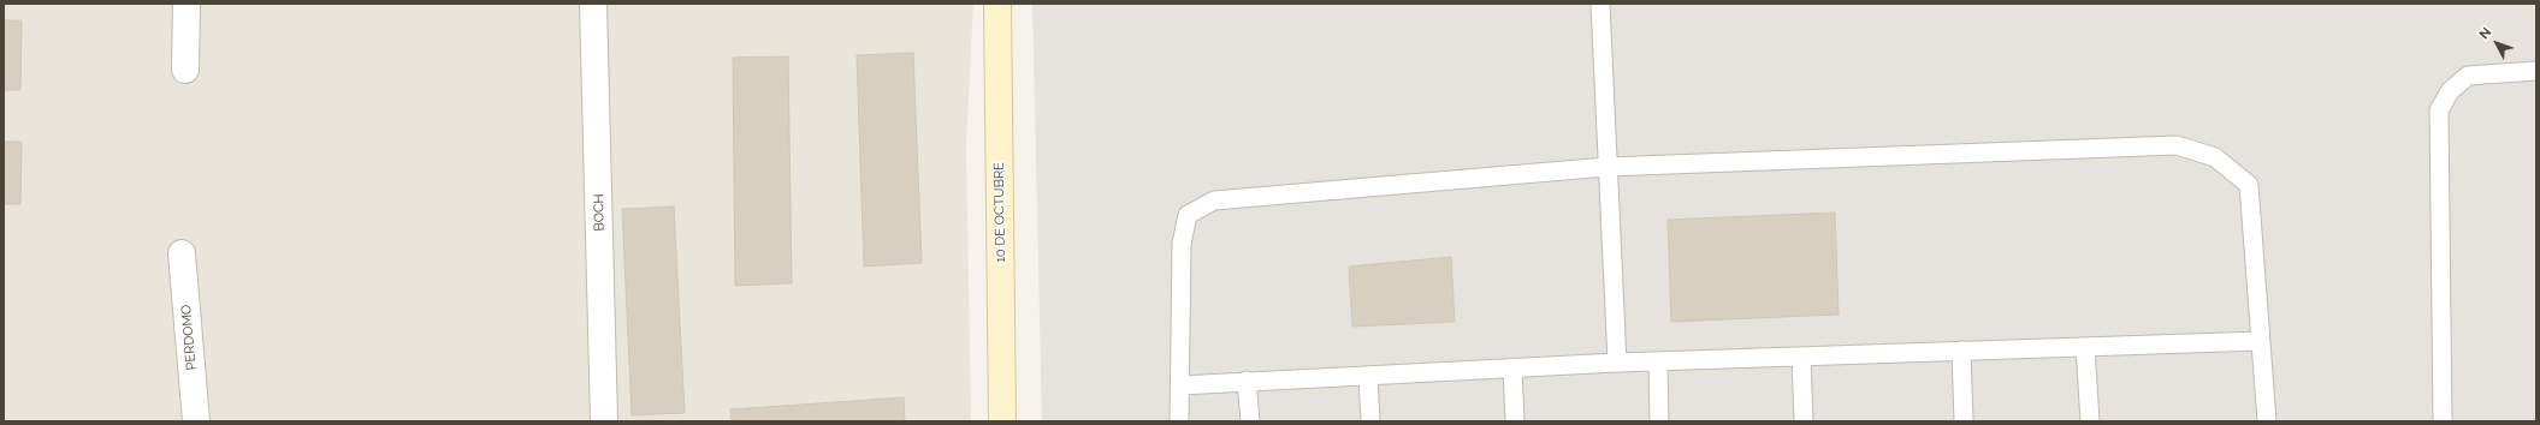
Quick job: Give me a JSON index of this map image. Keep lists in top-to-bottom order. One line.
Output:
{"streets":{"main road":["10 DE OCTUBRE"],"street":["BOCH","PERDOMO"]},"north":"top left"}
